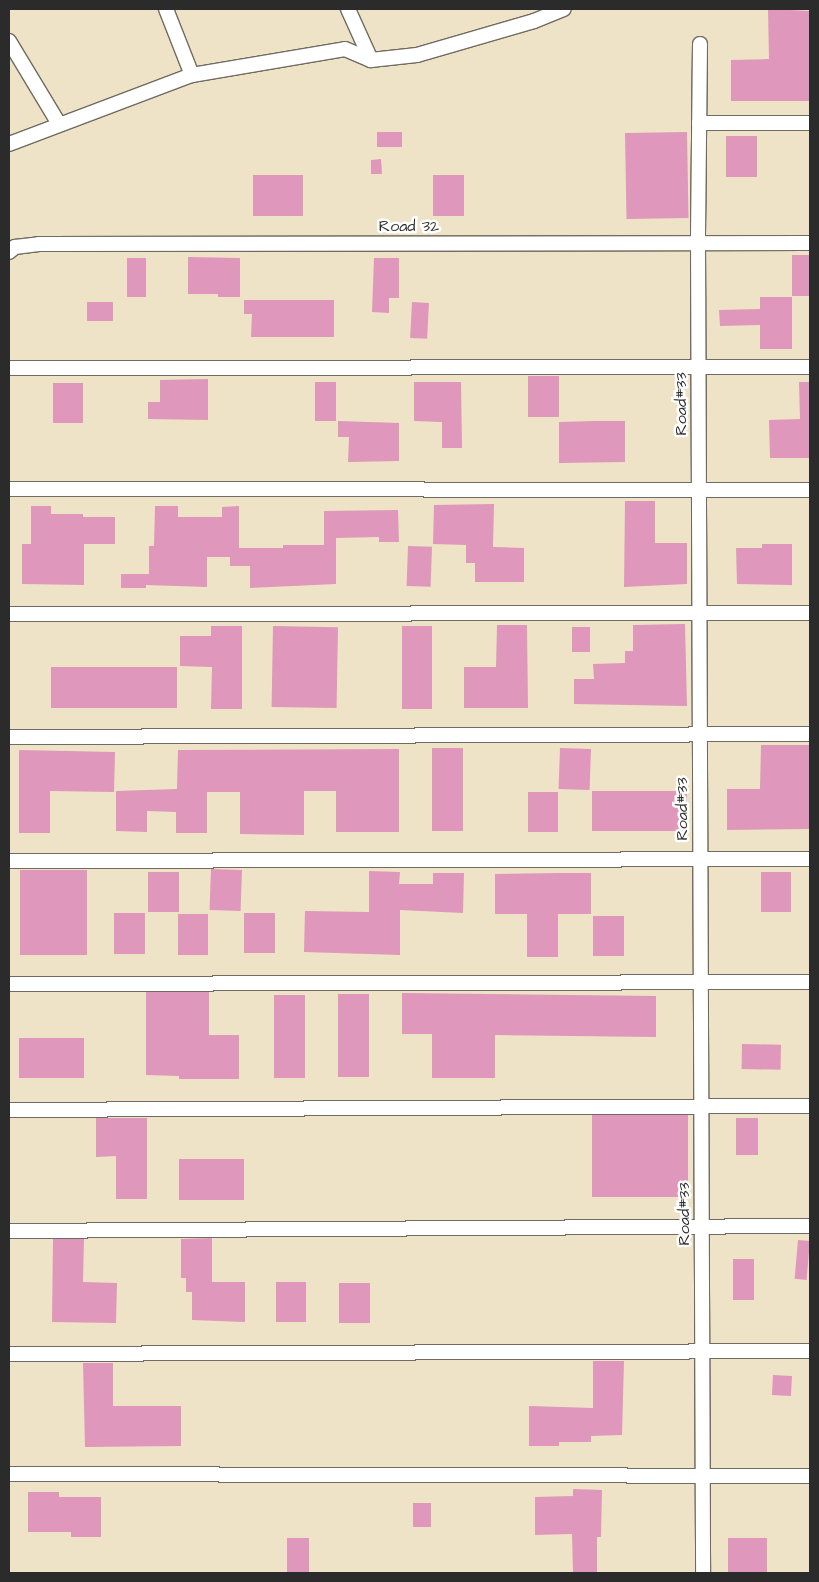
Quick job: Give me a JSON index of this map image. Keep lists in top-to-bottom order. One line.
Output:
{"streets":{"street":["Road 32","Road#33"]},"crossings":[["Road 32","Road#33"]]}
